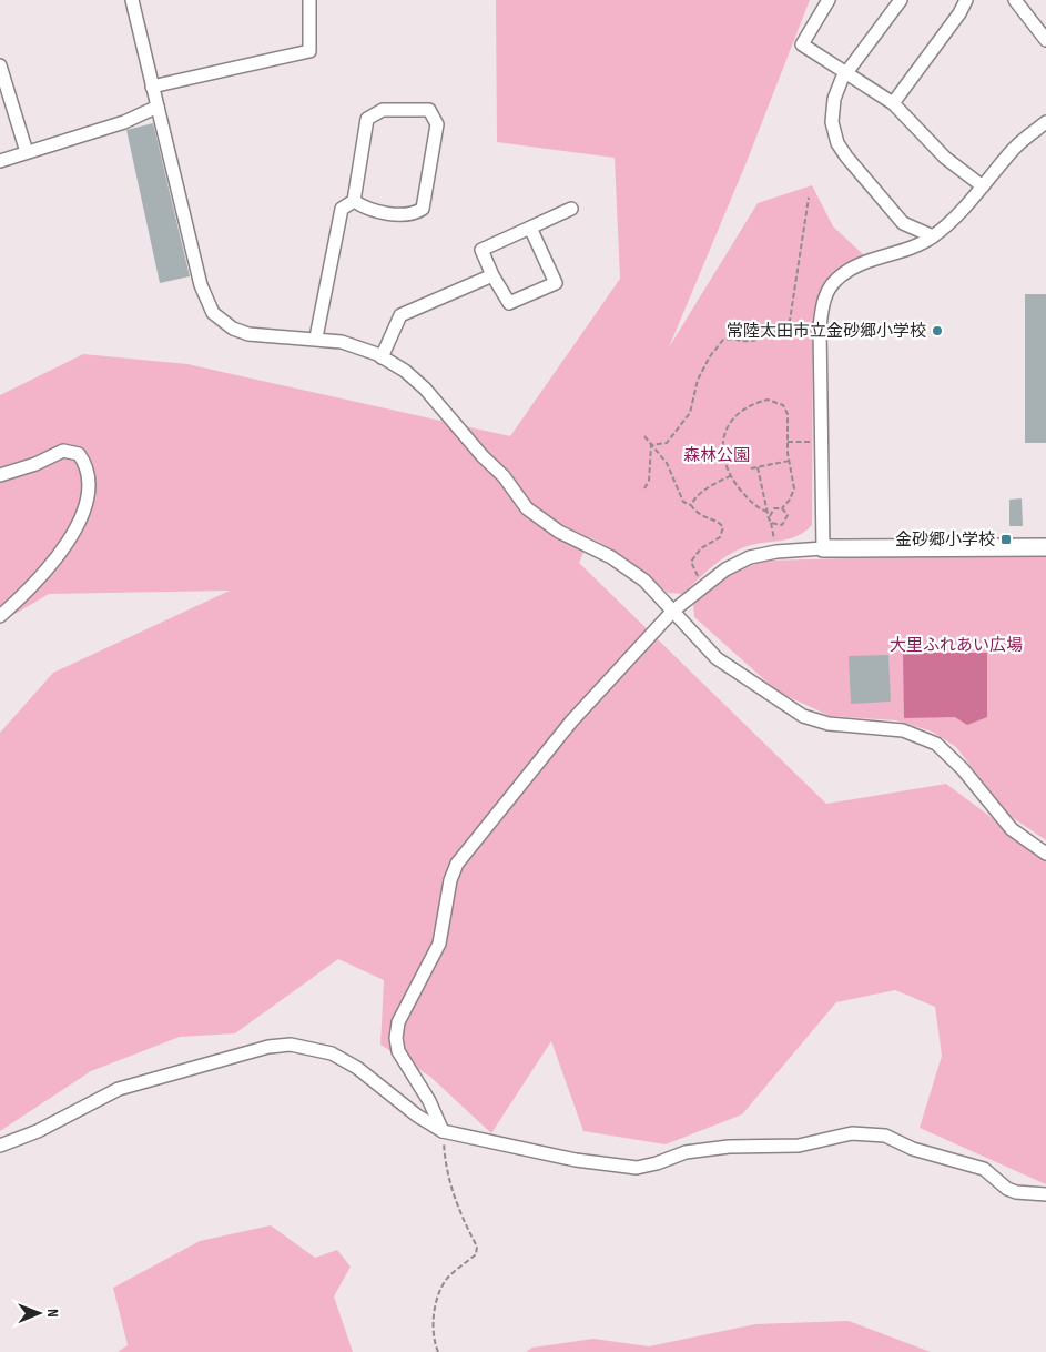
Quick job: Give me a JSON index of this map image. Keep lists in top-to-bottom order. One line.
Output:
{"parks":["森林公園","大里ふれあい広場"],"places":{"other":["常陸太田市立金砂郷小学校"],"transit":["金砂郷小学校"]},"north":"right"}
